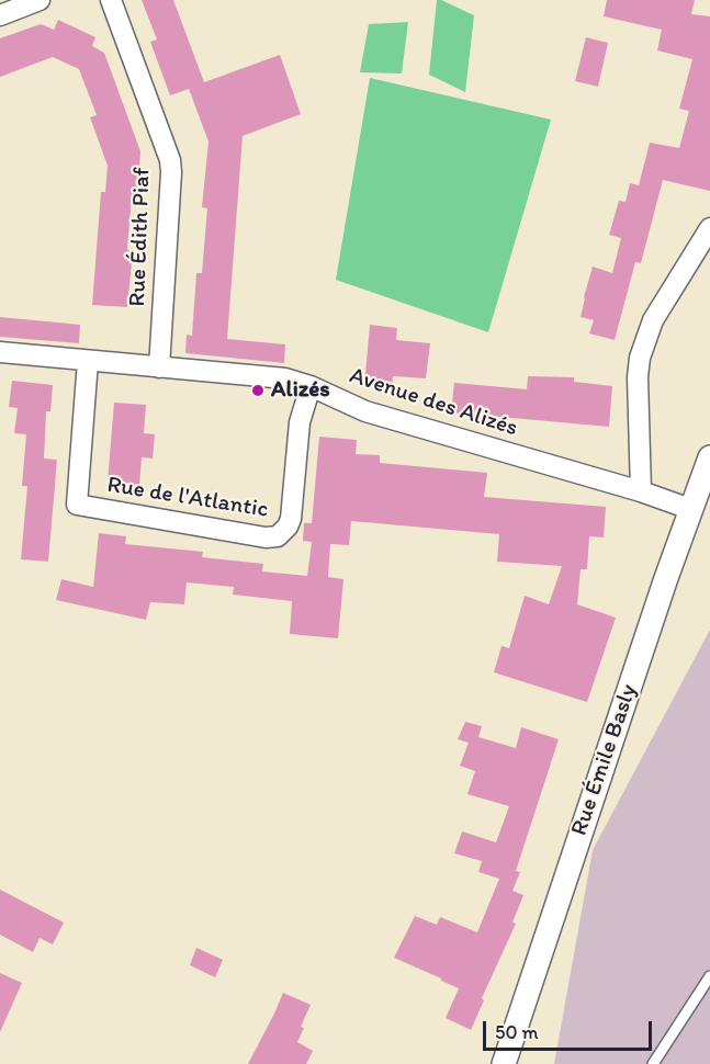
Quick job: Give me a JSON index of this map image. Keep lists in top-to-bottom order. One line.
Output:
{"streets":{"street":["Rue Édith Piaf","Avenue des Alizés","Rue de l'Atlantic","Rue Émile Basly"]},"crossings":[["Rue Édith Piaf","Avenue des Alizés"],["Avenue des Alizés","Rue de l'Atlantic"],["Avenue des Alizés","Rue Émile Basly"]],"places":["Alizés"],"scale_bar":"50 m"}
